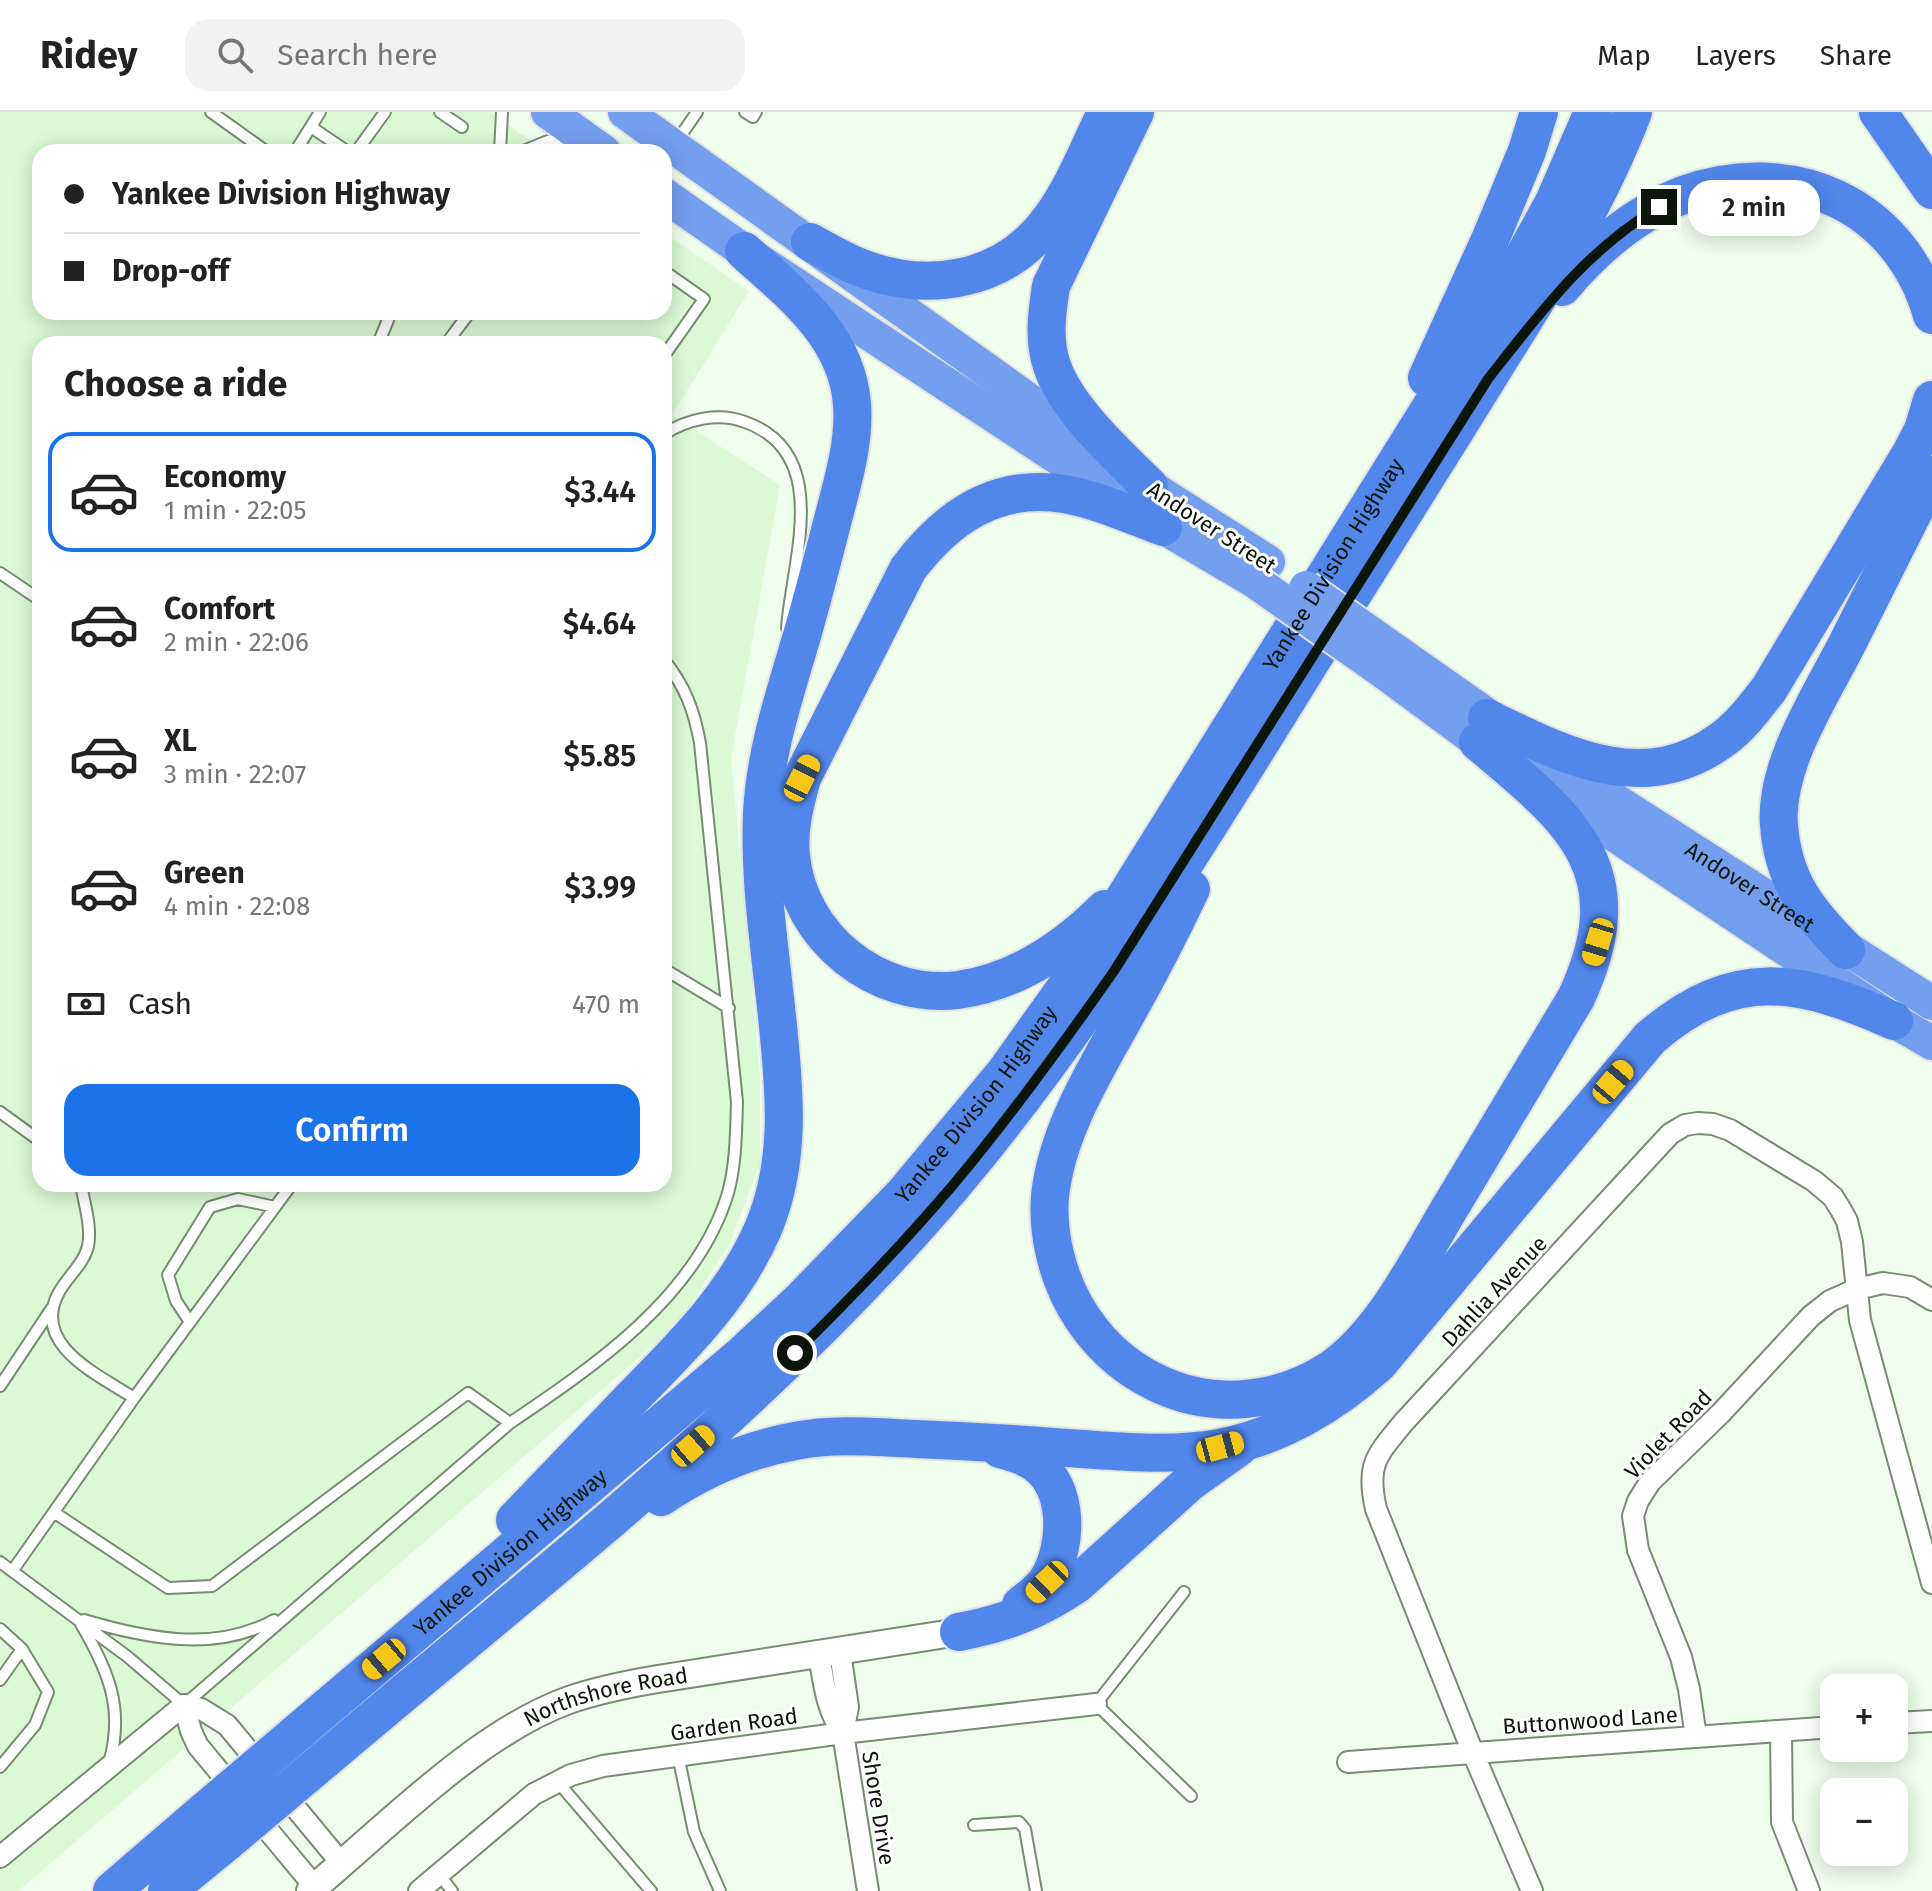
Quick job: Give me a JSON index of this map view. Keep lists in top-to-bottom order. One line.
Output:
{"streets":{"highway":["Andover Street","Yankee Division Highway"],"street":["Dahlia Avenue","Violet Road","Northshore Road","Buttonwood Lane","Garden Road","Shore Drive"]},"crossings":[["Dahlia Avenue","Violet Road"],["Dahlia Avenue","Buttonwood Lane"],["Violet Road","Buttonwood Lane"],["Northshore Road","Shore Drive"],["Garden Road","Shore Drive"]],"page":{"header":"Ridey","search":"Search here","nav":["Map","Layers","Share"],"banner":["Yankee Division Highway","Drop-off"],"bubble":"2 min","heading":"Choose a ride","list":[{"name":"Economy","note":"1 min · 22:05","value":"$3.44"},{"name":"Comfort","note":"2 min · 22:06","value":"$4.64"},{"name":"XL","note":"3 min · 22:07","value":"$5.85"},{"name":"Green","note":"4 min · 22:08","value":"$3.99"}],"pay":["Cash","470 m"],"buttons":"Confirm","map_buttons":["+","−"]}}
